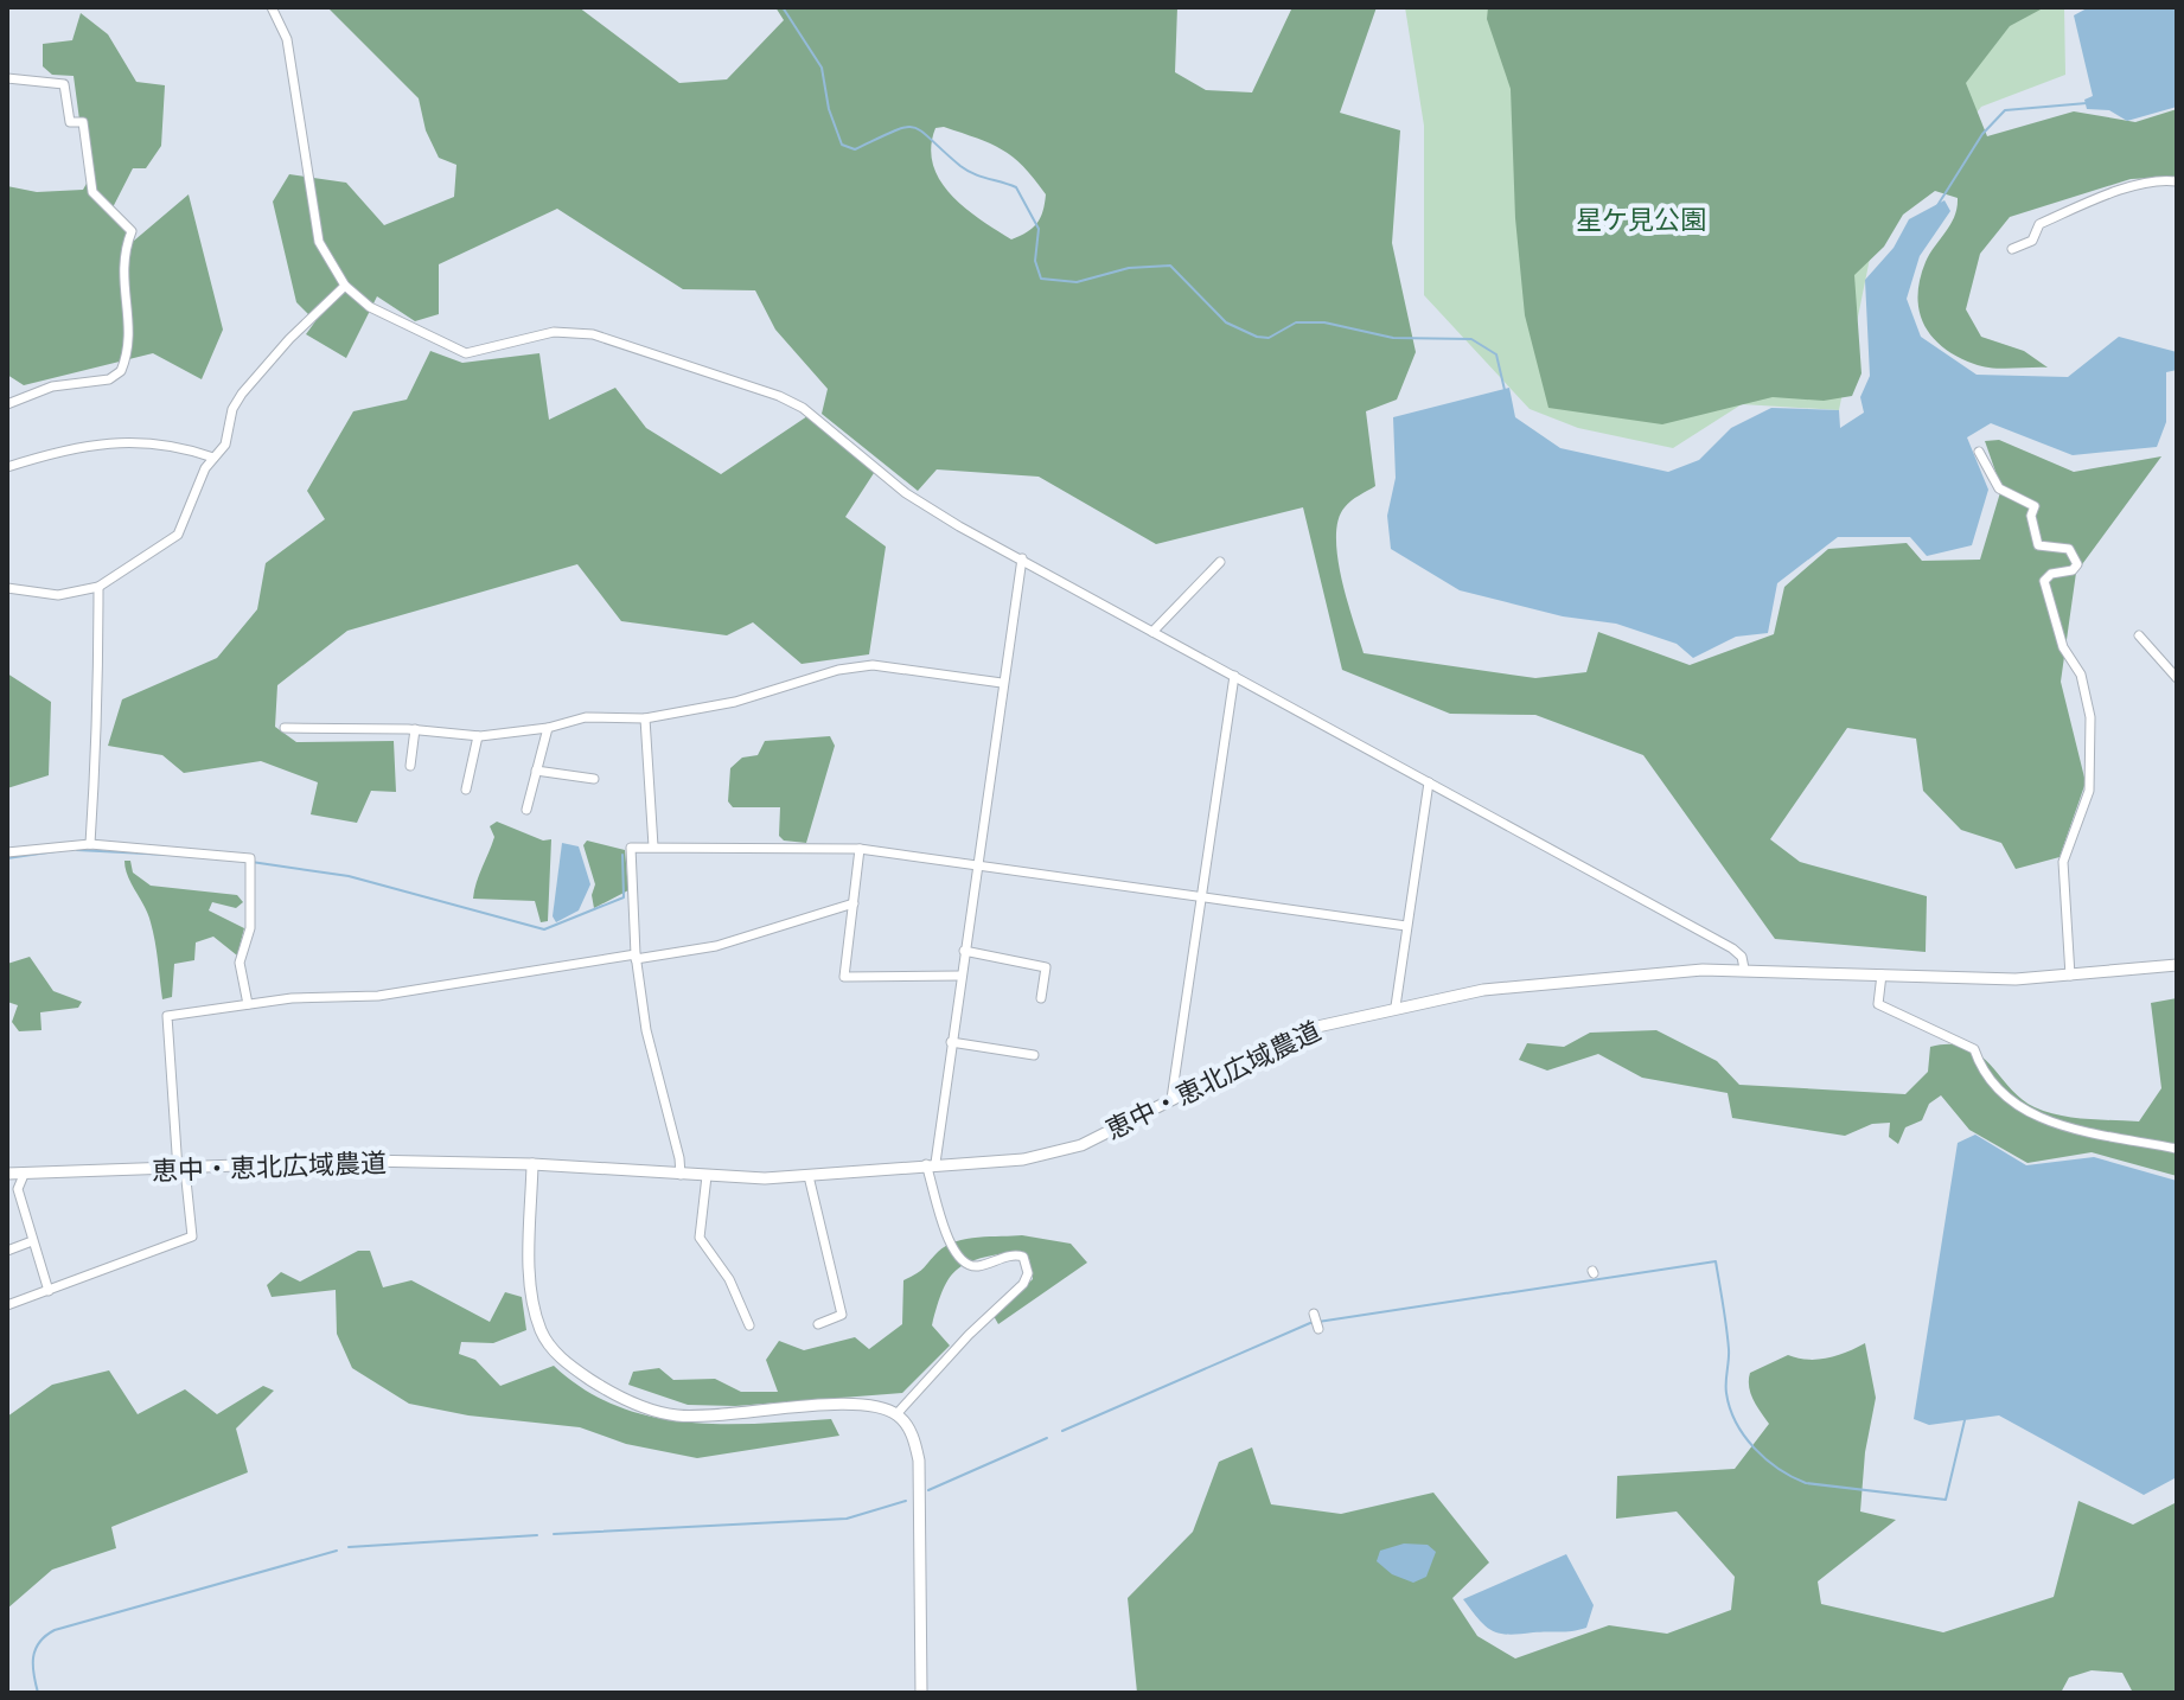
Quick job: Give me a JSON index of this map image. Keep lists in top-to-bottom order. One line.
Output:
{"streets":{"street":["恵中・恵北広域農道"]},"parks":["星ケ見公園"]}
